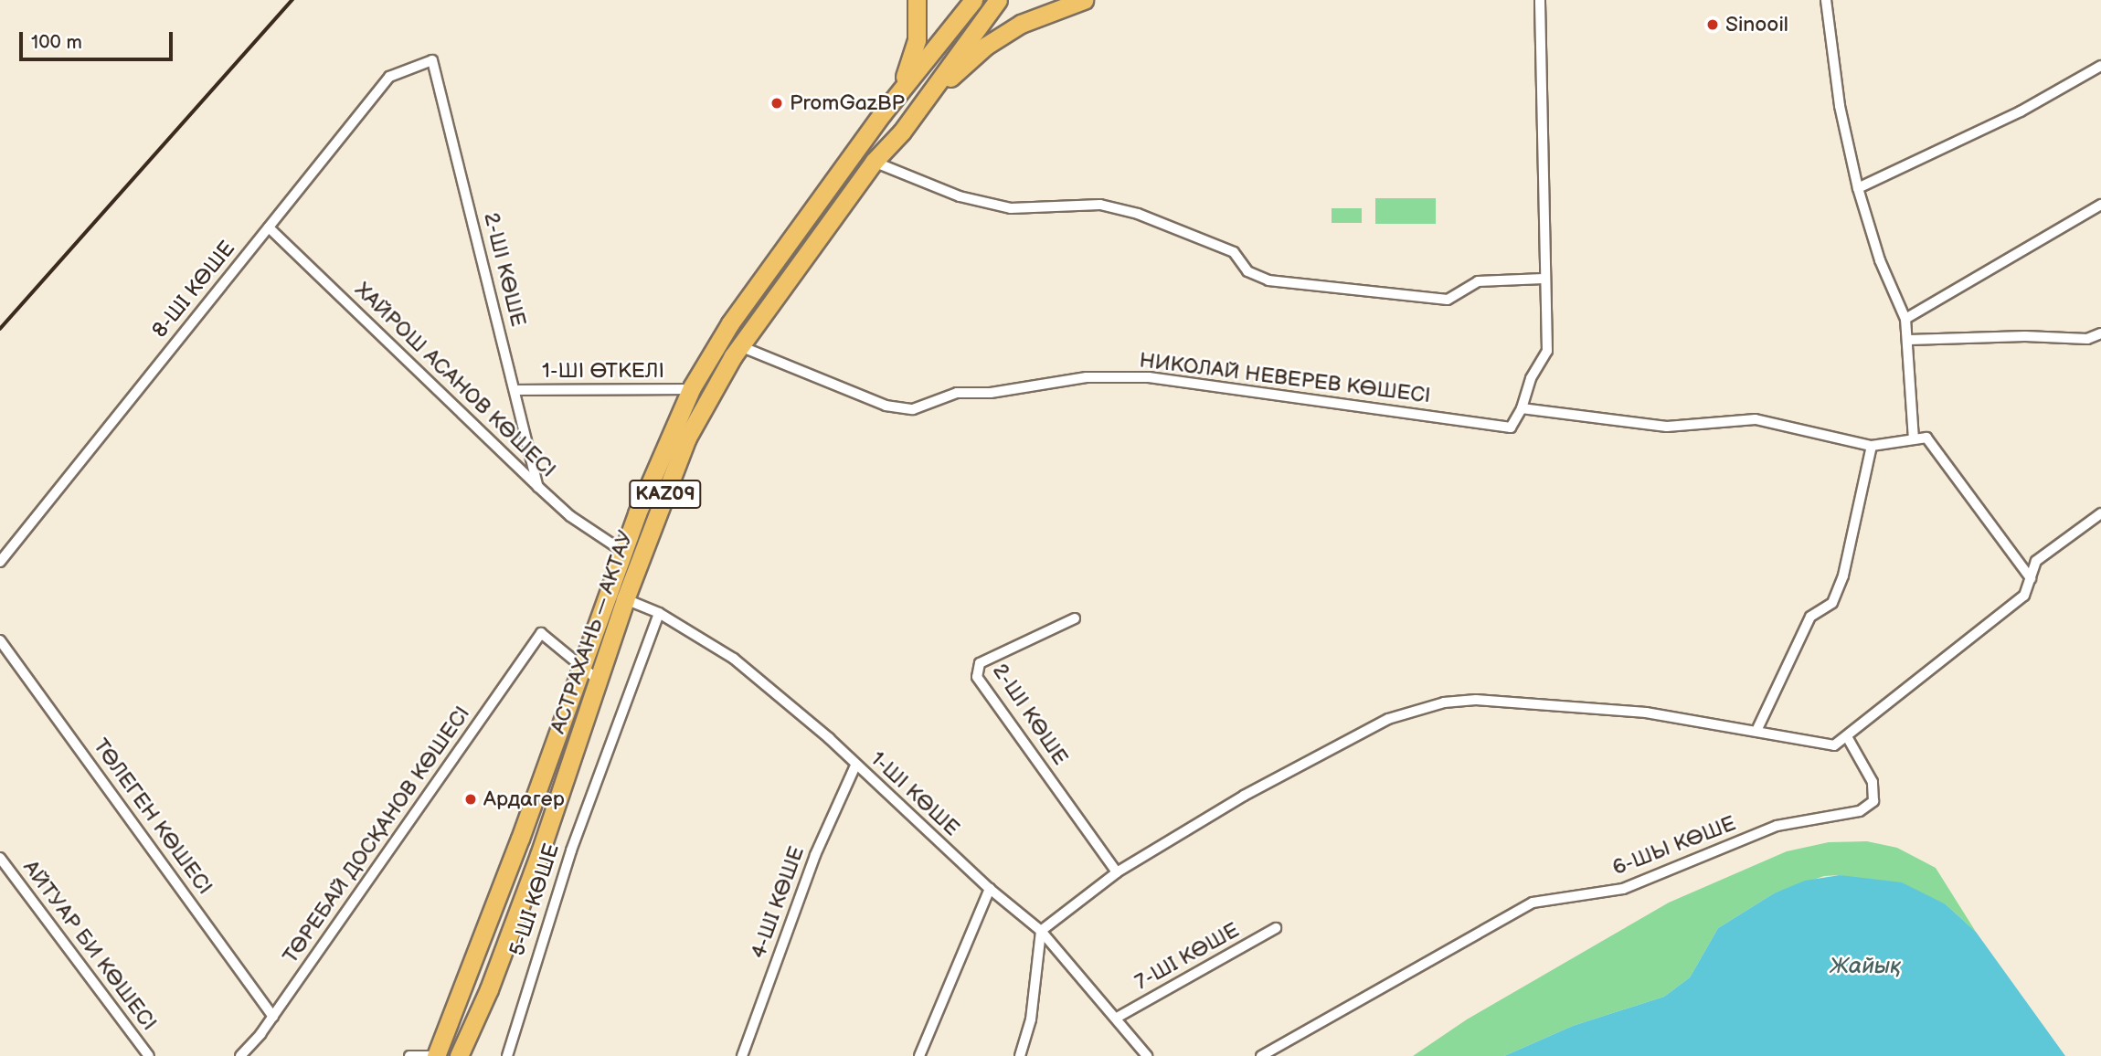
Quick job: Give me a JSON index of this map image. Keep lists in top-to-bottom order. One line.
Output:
{"streets":{"highway":["KAZ09","АСТРАХАНЬ — АКТАУ"],"street":["2-ШІ КӨШЕ","8-ШI КӨШЕ","1-ШІ ӨТКЕЛІ","НИКОЛАЙ НЕВЕРЕВ КӨШЕСІ","ХАЙРОШ АСАНОВ КӨШЕСІ","1-ШІ КӨШЕ","ТӨЛЕГЕН КӨШЕСІ","ТӨРЕБАЙ ДОСҚАНОВ КӨШЕСІ","6-ШЫ КӨШЕ","5-ШI КӨШЕ","4-ШI КӨШЕ","АЙТУАР БИ КӨШЕСІ","7-ШI КӨШЕ"]},"crossings":[["2-ШІ КӨШЕ","8-ШI КӨШЕ"],["2-ШІ КӨШЕ","1-ШІ ӨТКЕЛІ"],["2-ШІ КӨШЕ","ХАЙРОШ АСАНОВ КӨШЕСІ"],["8-ШI КӨШЕ","ХАЙРОШ АСАНОВ КӨШЕСІ"],["1-ШІ ӨТКЕЛІ","АСТРАХАНЬ — АКТАУ"],["НИКОЛАЙ НЕВЕРЕВ КӨШЕСІ","АСТРАХАНЬ — АКТАУ"],["ХАЙРОШ АСАНОВ КӨШЕСІ","АСТРАХАНЬ — АКТАУ"],["АСТРАХАНЬ — АКТАУ","1-ШІ КӨШЕ"],["АСТРАХАНЬ — АКТАУ","ТӨРЕБАЙ ДОСҚАНОВ КӨШЕСІ"],["1-ШІ КӨШЕ","5-ШI КӨШЕ"],["1-ШІ КӨШЕ","4-ШI КӨШЕ"],["1-ШІ КӨШЕ","7-ШI КӨШЕ"],["ТӨЛЕГЕН КӨШЕСІ","ТӨРЕБАЙ ДОСҚАНОВ КӨШЕСІ"]],"water":["Жайық"],"places":["Sinooil","PromGazBP","Ардагер"],"scale_bar":"100 m"}
